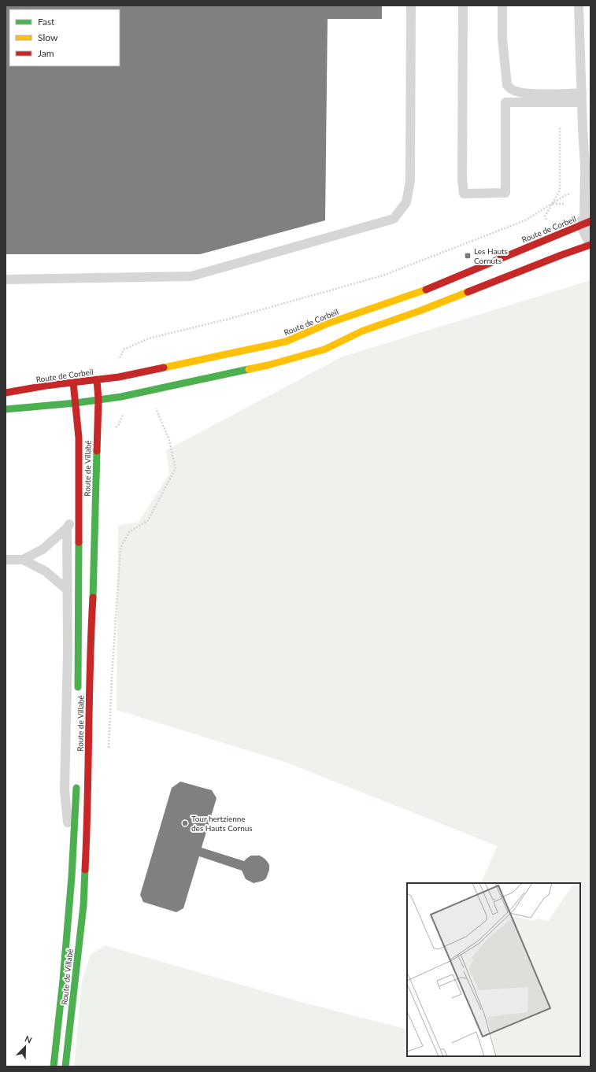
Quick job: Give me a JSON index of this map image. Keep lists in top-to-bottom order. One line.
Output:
{"streets":{"street":["Route de Corbeil","Route de Villabé"]},"crossings":[["Route de Corbeil","Route de Villabé"]],"places":{"transit":["Les Hauts Cornuts"],"other":["Tour hertzienne des Hauts Cornus"]},"legend":["Fast","Slow","Jam"],"north":"top right"}
